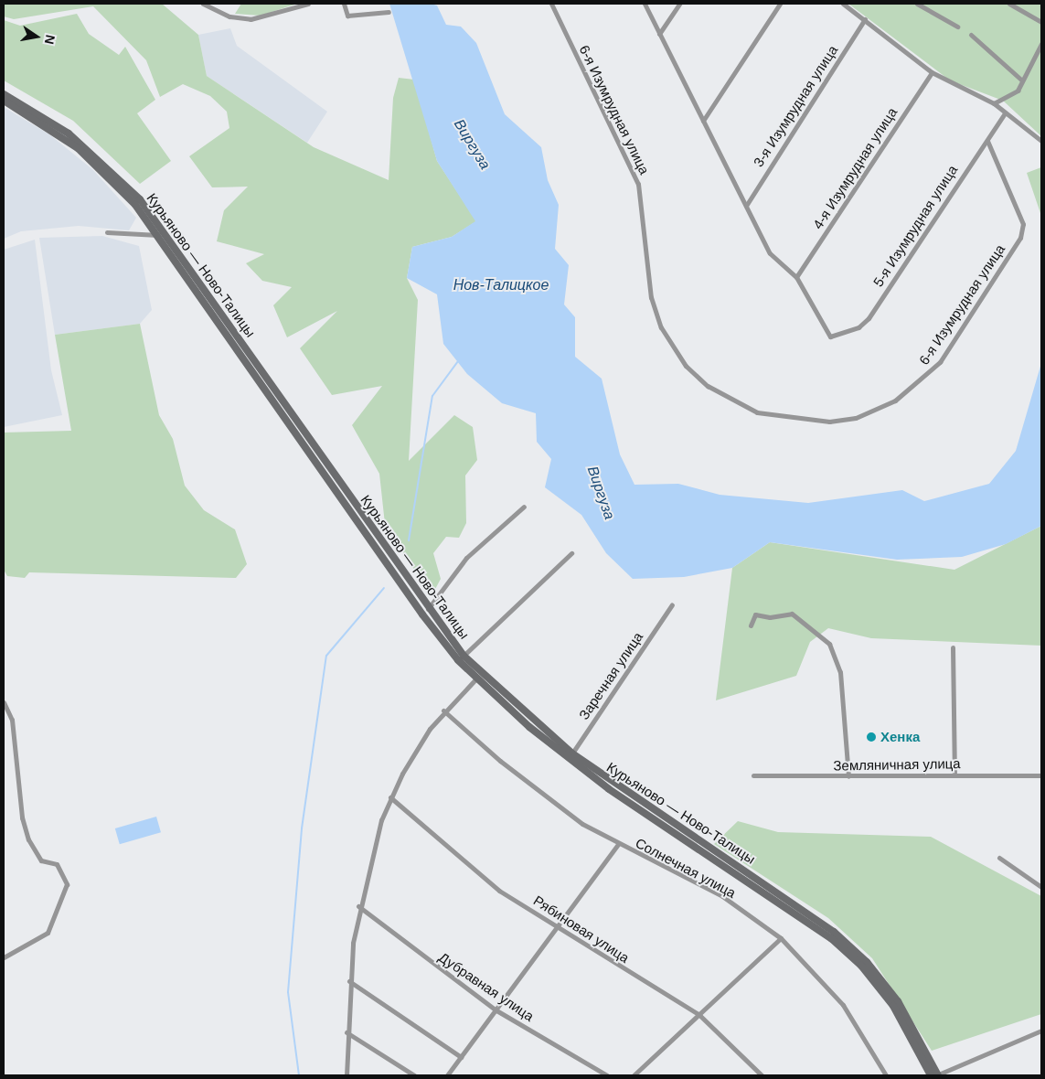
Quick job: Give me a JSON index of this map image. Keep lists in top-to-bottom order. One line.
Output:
{"streets":{"main road":["Курьяново — Ново-Талицы"],"street":["3-я Изумрудная улица","6-я Изумрудная улица","4-я Изумрудная улица","5-я Изумрудная улица","Заречная улица","Земляничная улица","Солнечная улица","Рябиновая улица","Дубравная улица"]},"crossings":[["6-я Изумрудная улица","5-я Изумрудная улица"],["4-я Изумрудная улица","5-я Изумрудная улица"],["Курьяново — Ново-Талицы","Заречная улица"]],"water":["Виргуза","Нов-Талицкое"],"places":["Хенка"],"north":"right"}
